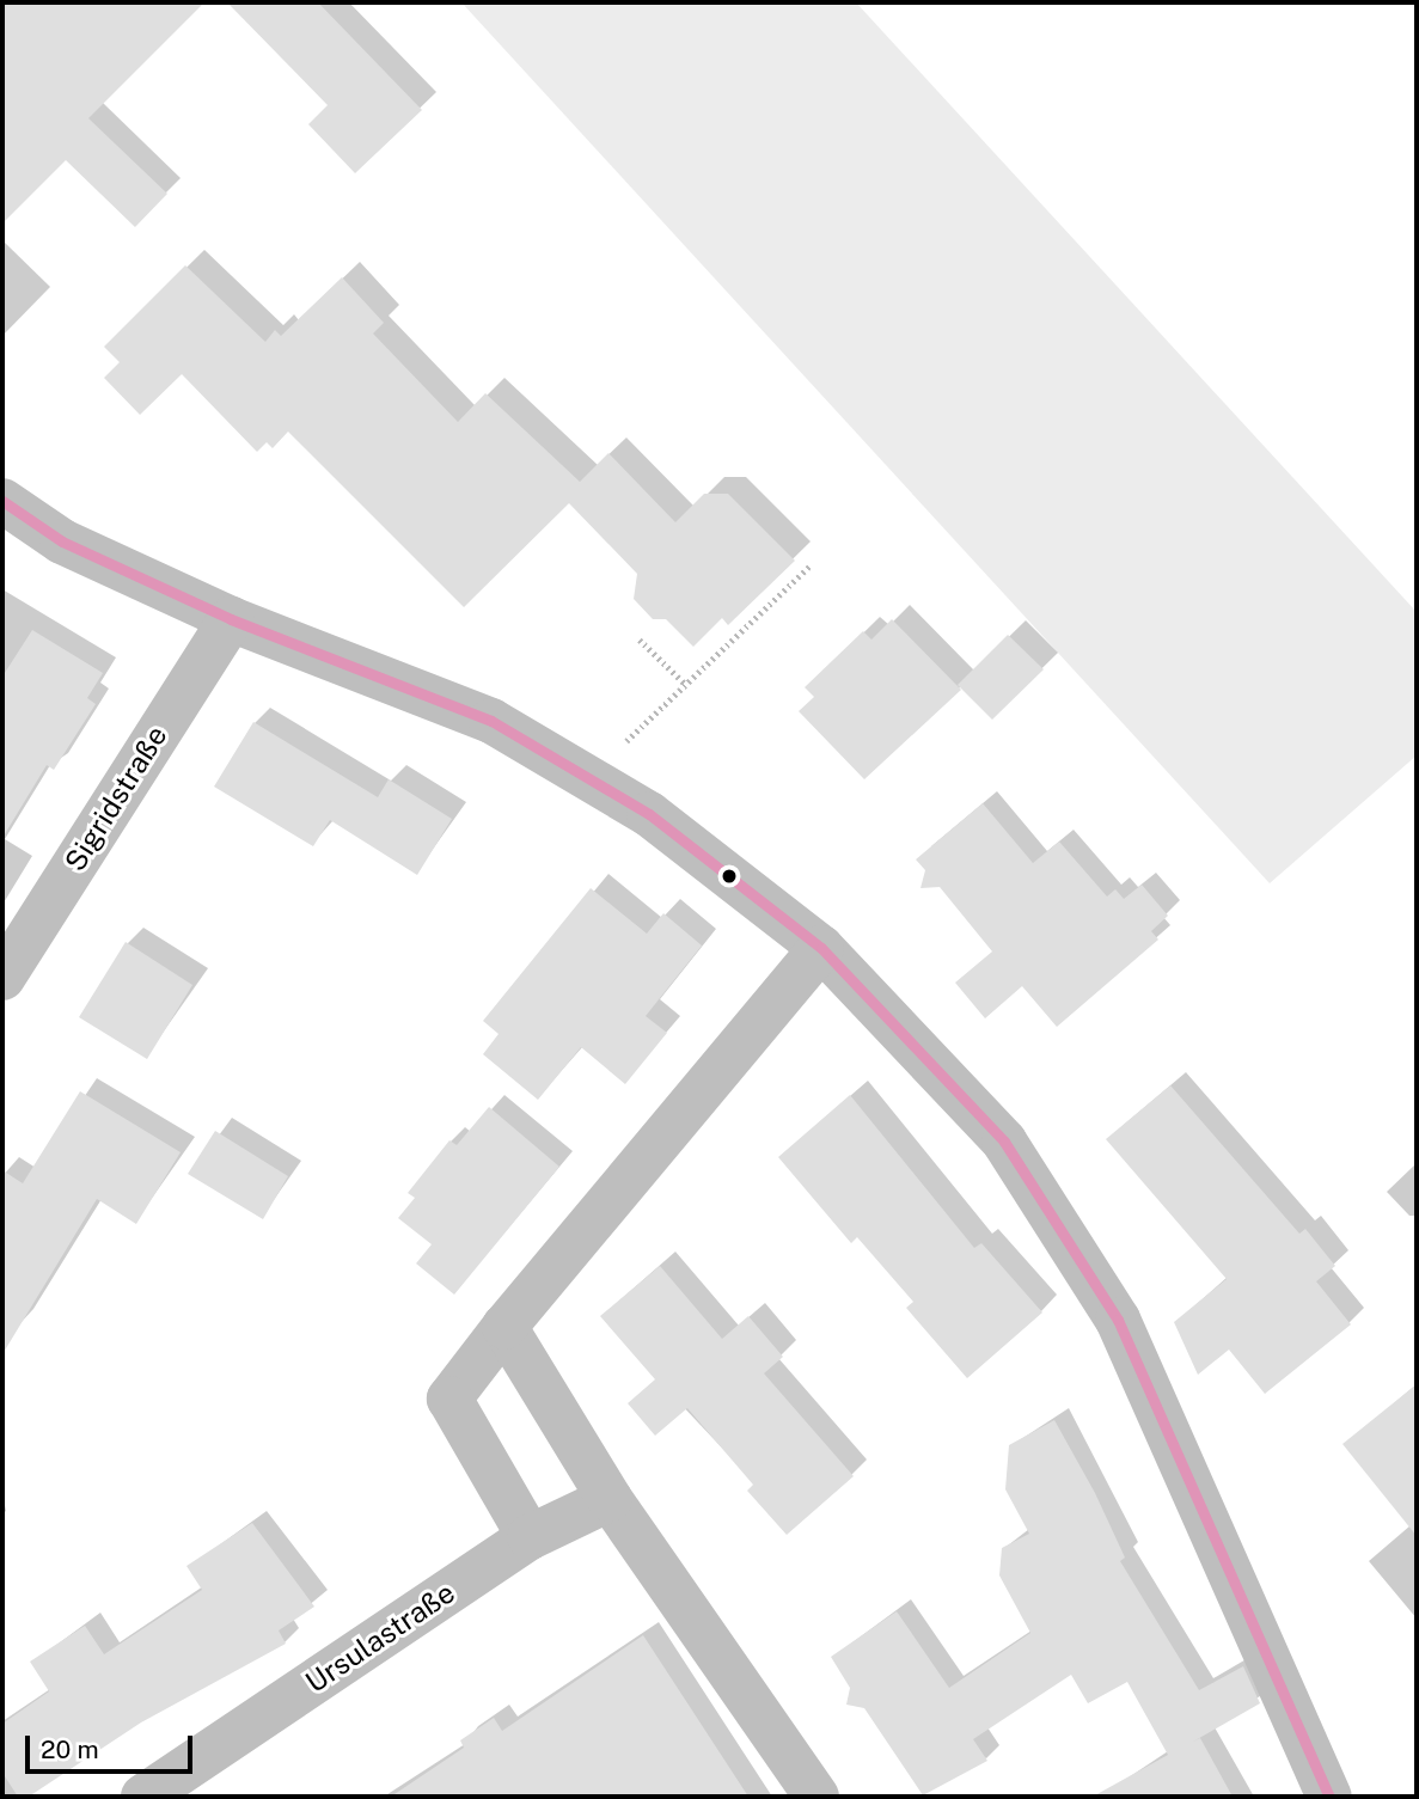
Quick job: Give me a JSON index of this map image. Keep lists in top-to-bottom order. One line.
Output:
{"streets":{"street":["Sigridstraße","Ursulastraße"]},"scale_bar":"20 m"}
